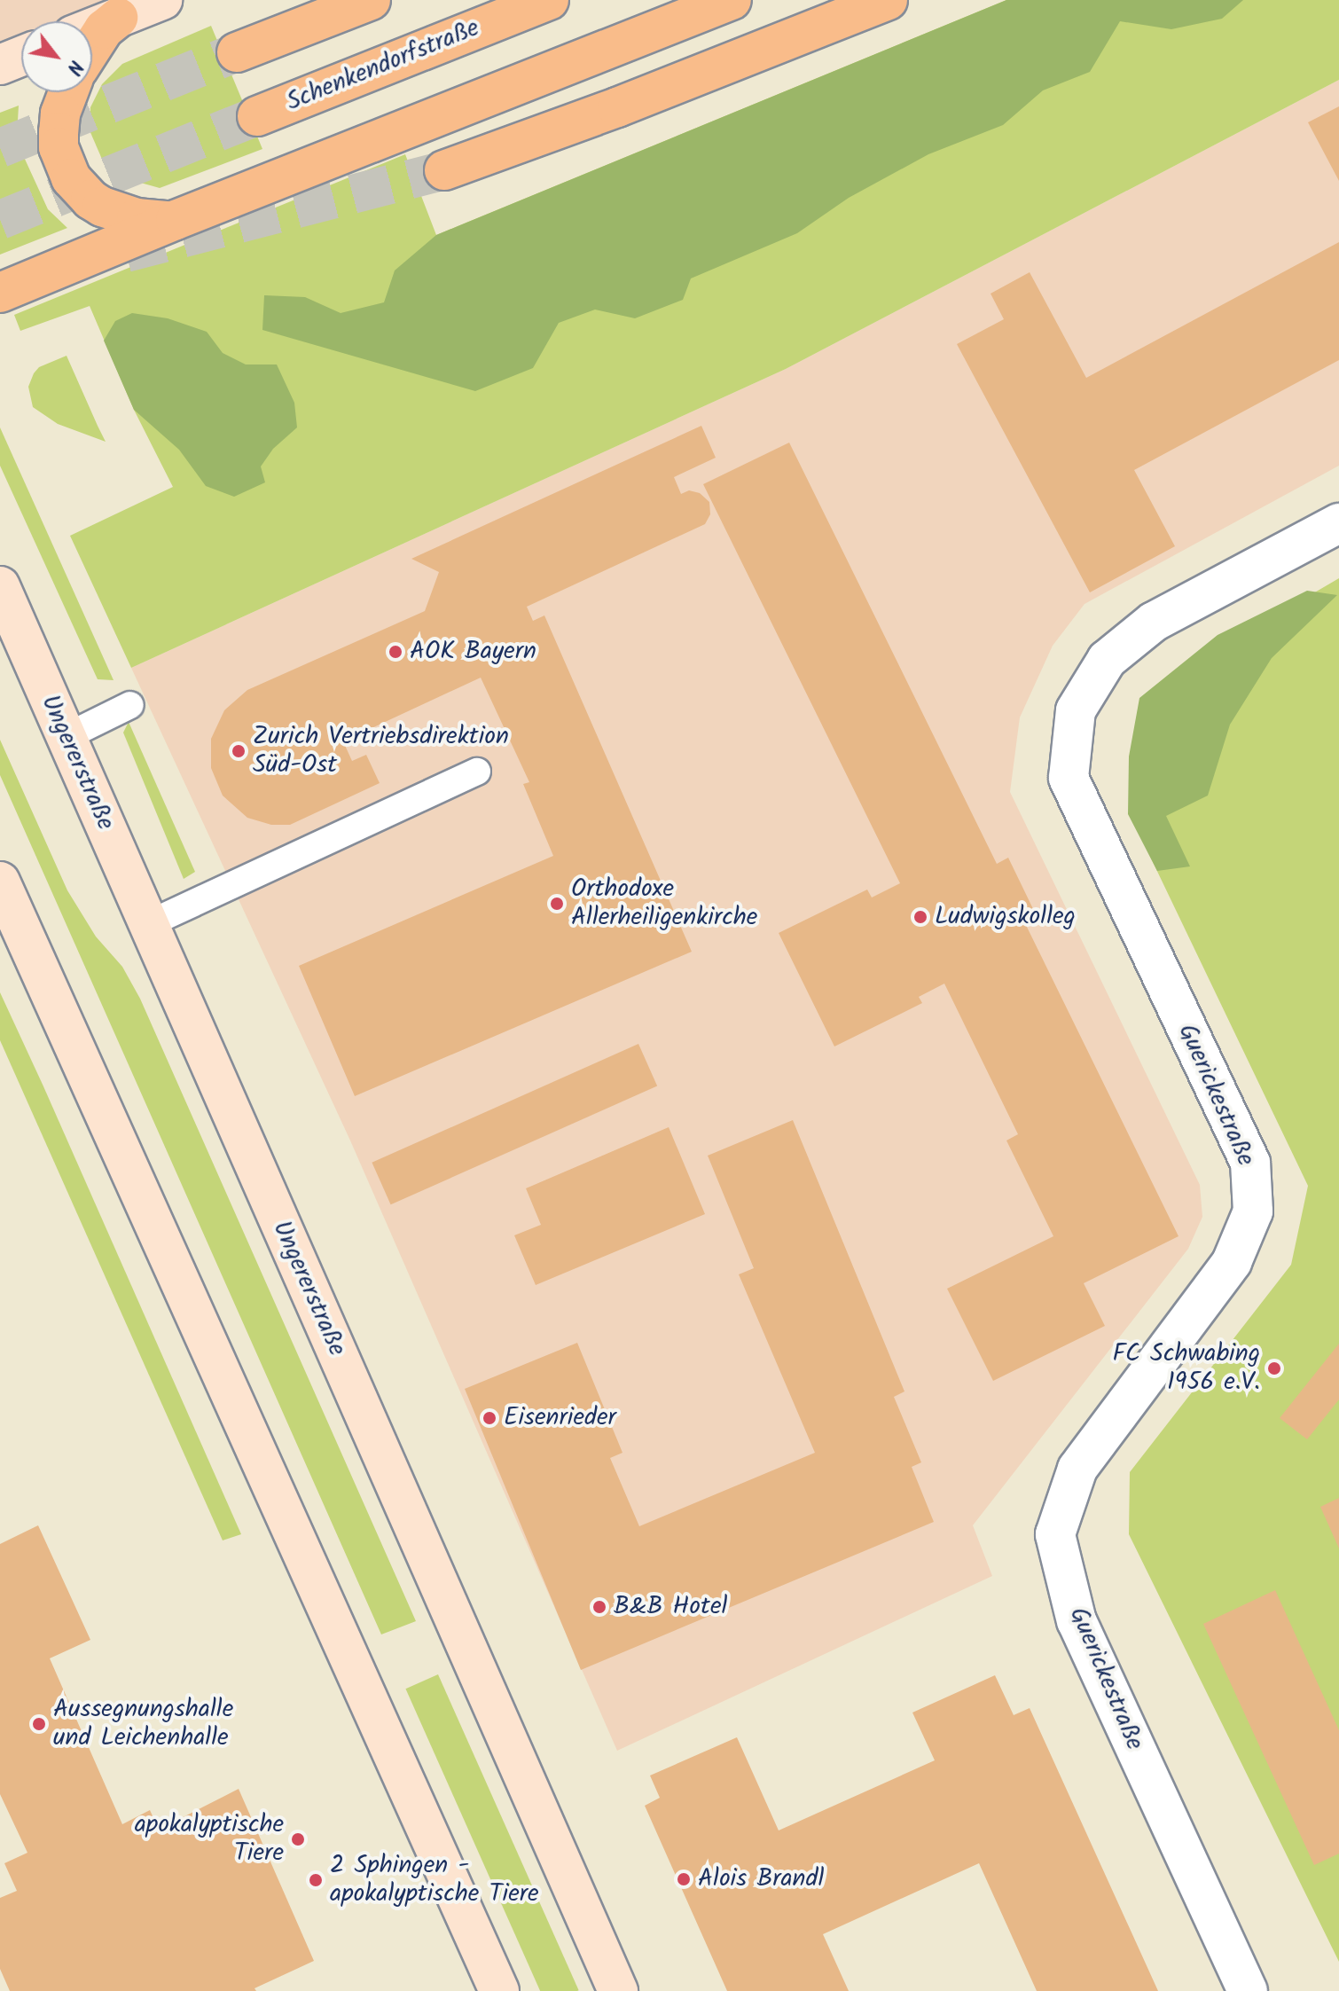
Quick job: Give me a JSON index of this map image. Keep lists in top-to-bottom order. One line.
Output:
{"streets":{"highway":["Schenkendorfstraße"],"main road":["Ungererstraße"],"street":["Guerickestraße"]},"places":["AOK Bayern","Zurich Vertriebsdirektion Süd-Ost","Orthodoxe Allerheiligenkirche","Ludwigskolleg","FC Schwabing 1956 e.V.","Eisenrieder","B&B Hotel","Aussegnungshalle und Leichenhalle","apokalyptische Tiere","Alois Brandl","2 Sphingen - apokalyptische Tiere"],"north":"bottom right"}
